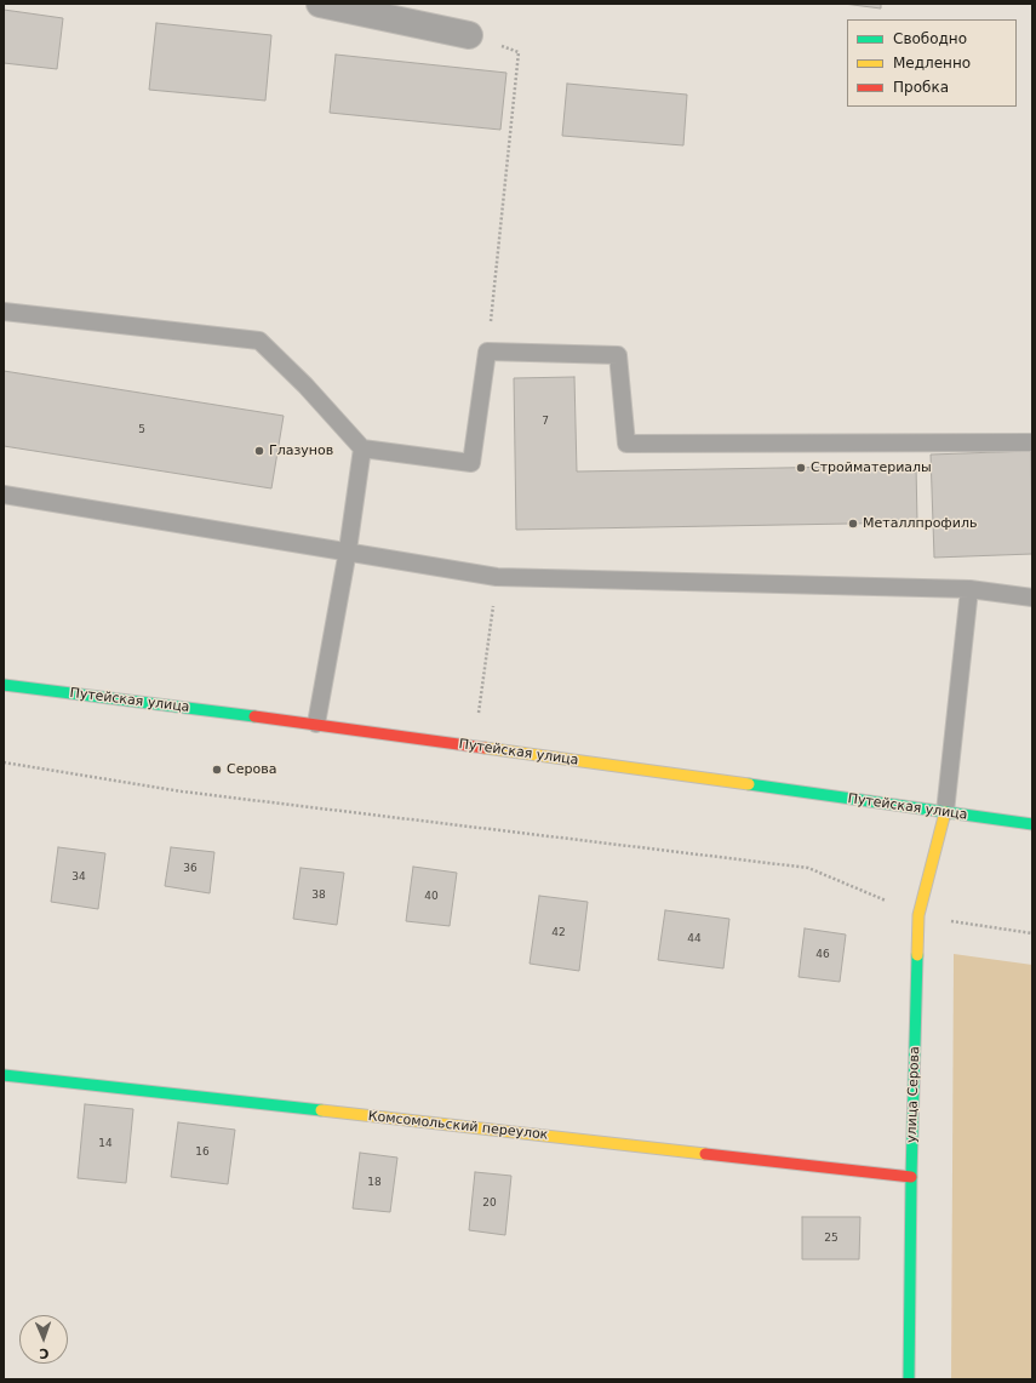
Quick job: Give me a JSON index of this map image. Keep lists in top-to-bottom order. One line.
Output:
{"streets":{"street":["Путейская улица","улица Серова","Комсомольский переулок"]},"crossings":[["Путейская улица","улица Серова"],["улица Серова","Комсомольский переулок"]],"places":["Глазунов","Стройматериалы","Металлпрофиль","Серова"],"house_numbers":["7","5","36","34","38","40","42","44","46","14","16","18","20","25"],"legend":["Свободно","Медленно","Пробка"],"north":"bottom"}
